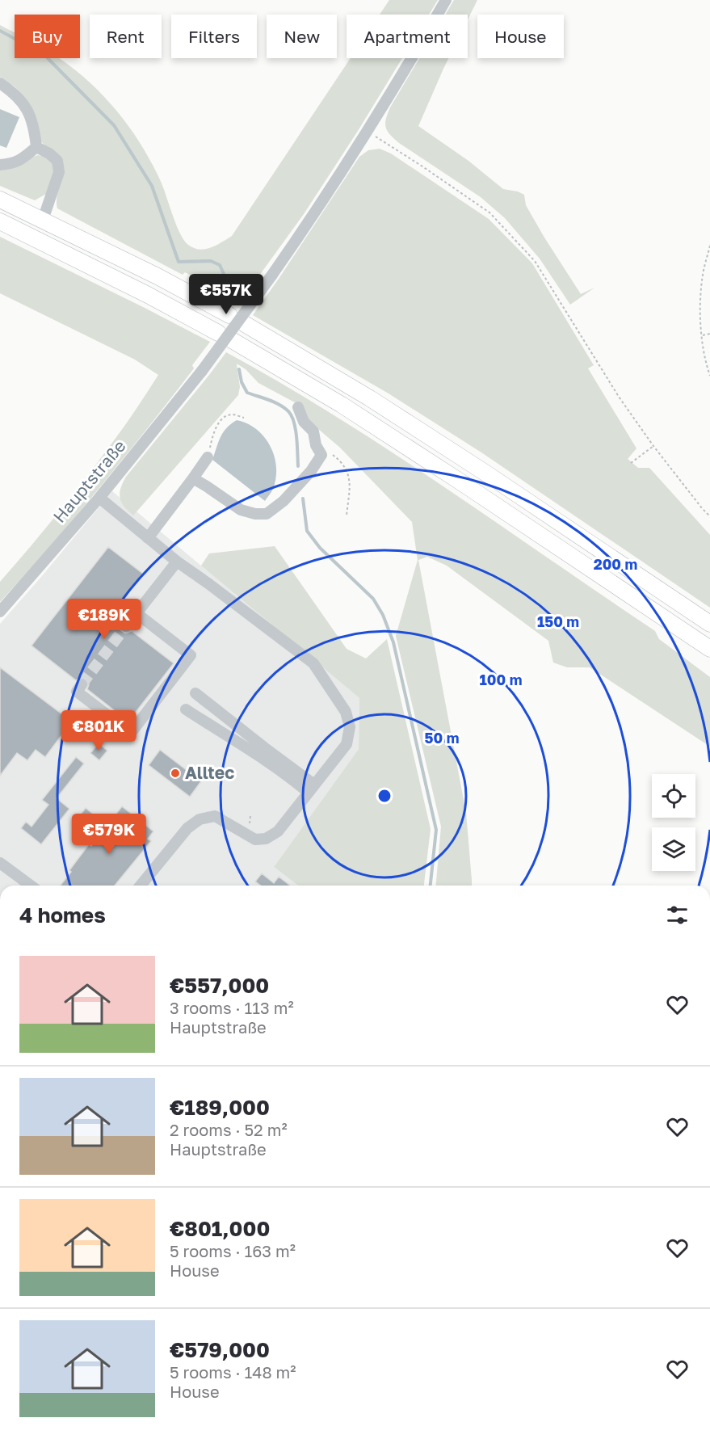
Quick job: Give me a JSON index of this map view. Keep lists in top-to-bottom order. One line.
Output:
{"streets":{"street":["Hauptstraße"]},"places":["Alltec"],"page":{"chip":["Buy","Rent","Filters","New","Apartment","House"],"price":["€557K","€189K","€801K","€579K"],"heading":"4 homes","list":[{"name":"€557,000","note":"3 rooms · 113 m² · Hauptstraße"},{"name":"€189,000","note":"2 rooms · 52 m² · Hauptstraße"},{"name":"€801,000","note":"5 rooms · 163 m² · House"},{"name":"€579,000","note":"5 rooms · 148 m² · House"}]},"rings":["200 m","150 m","100 m","50 m"]}
